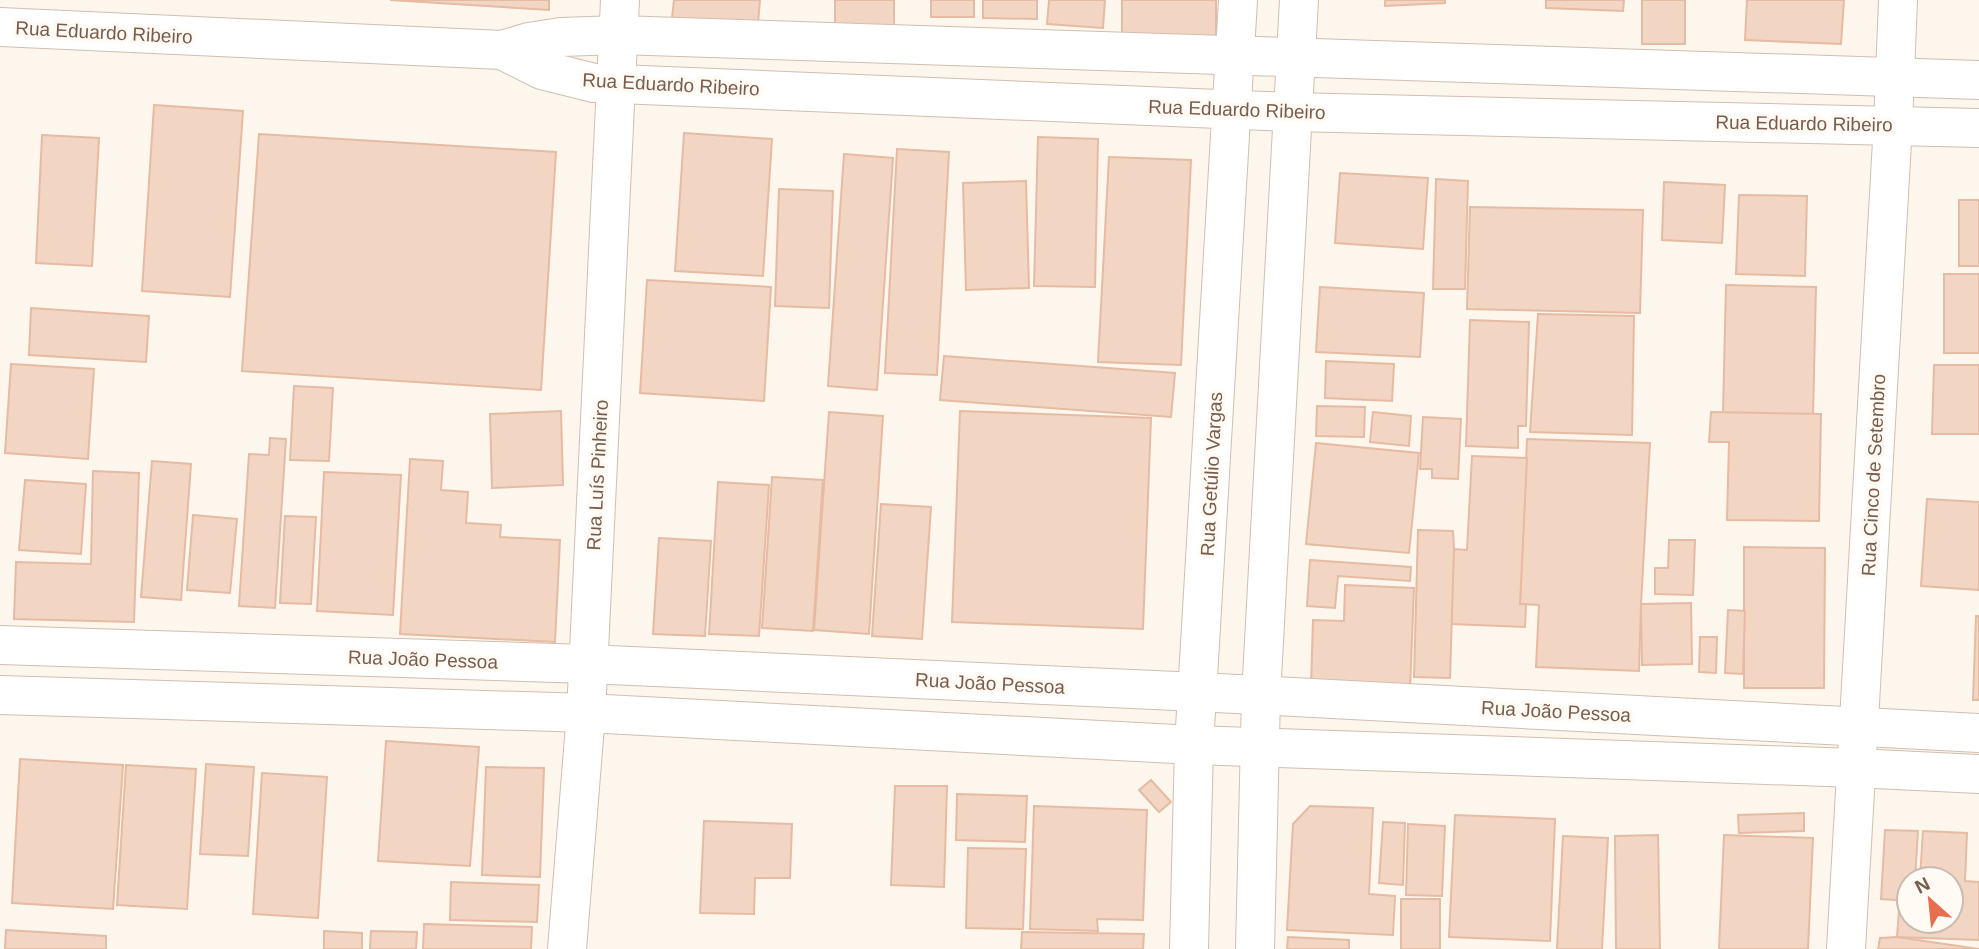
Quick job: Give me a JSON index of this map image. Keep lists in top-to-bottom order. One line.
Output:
{"streets":{"street":["Rua Eduardo Ribeiro","Rua Getúlio Vargas","Rua Luís Pinheiro","Rua Cinco de Setembro","Rua João Pessoa"]},"crossings":[["Rua Eduardo Ribeiro","Rua Getúlio Vargas"],["Rua Eduardo Ribeiro","Rua Luís Pinheiro"],["Rua Eduardo Ribeiro","Rua Cinco de Setembro"],["Rua Getúlio Vargas","Rua João Pessoa"],["Rua Luís Pinheiro","Rua João Pessoa"],["Rua Cinco de Setembro","Rua João Pessoa"]],"north":"top left"}
